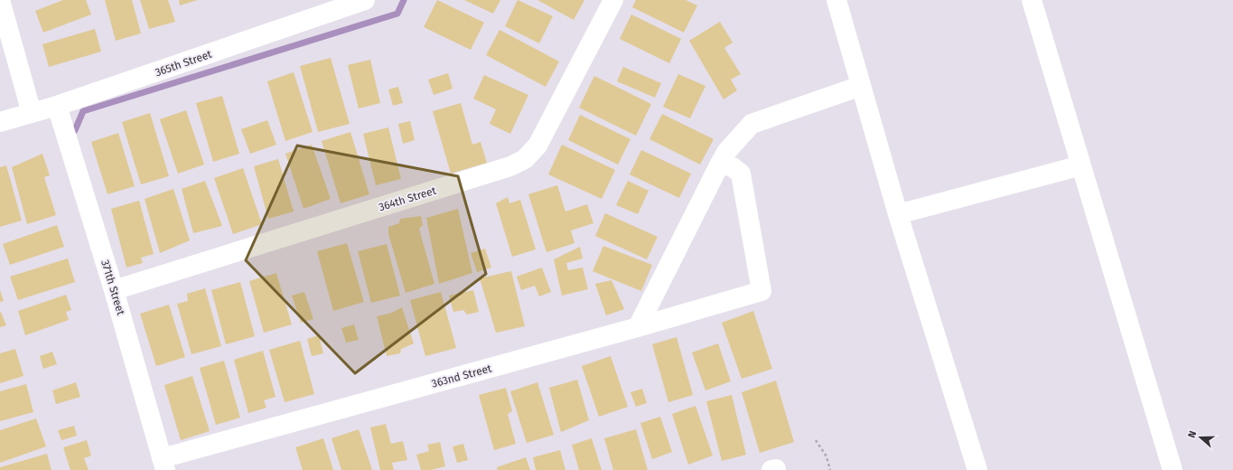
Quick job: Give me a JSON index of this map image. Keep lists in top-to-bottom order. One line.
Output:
{"streets":{"street":["365th Street","364th Street","371th Street","363nd Street"]},"crossings":[["365th Street","371th Street"],["364th Street","371th Street"],["371th Street","363nd Street"]],"north":"left"}
